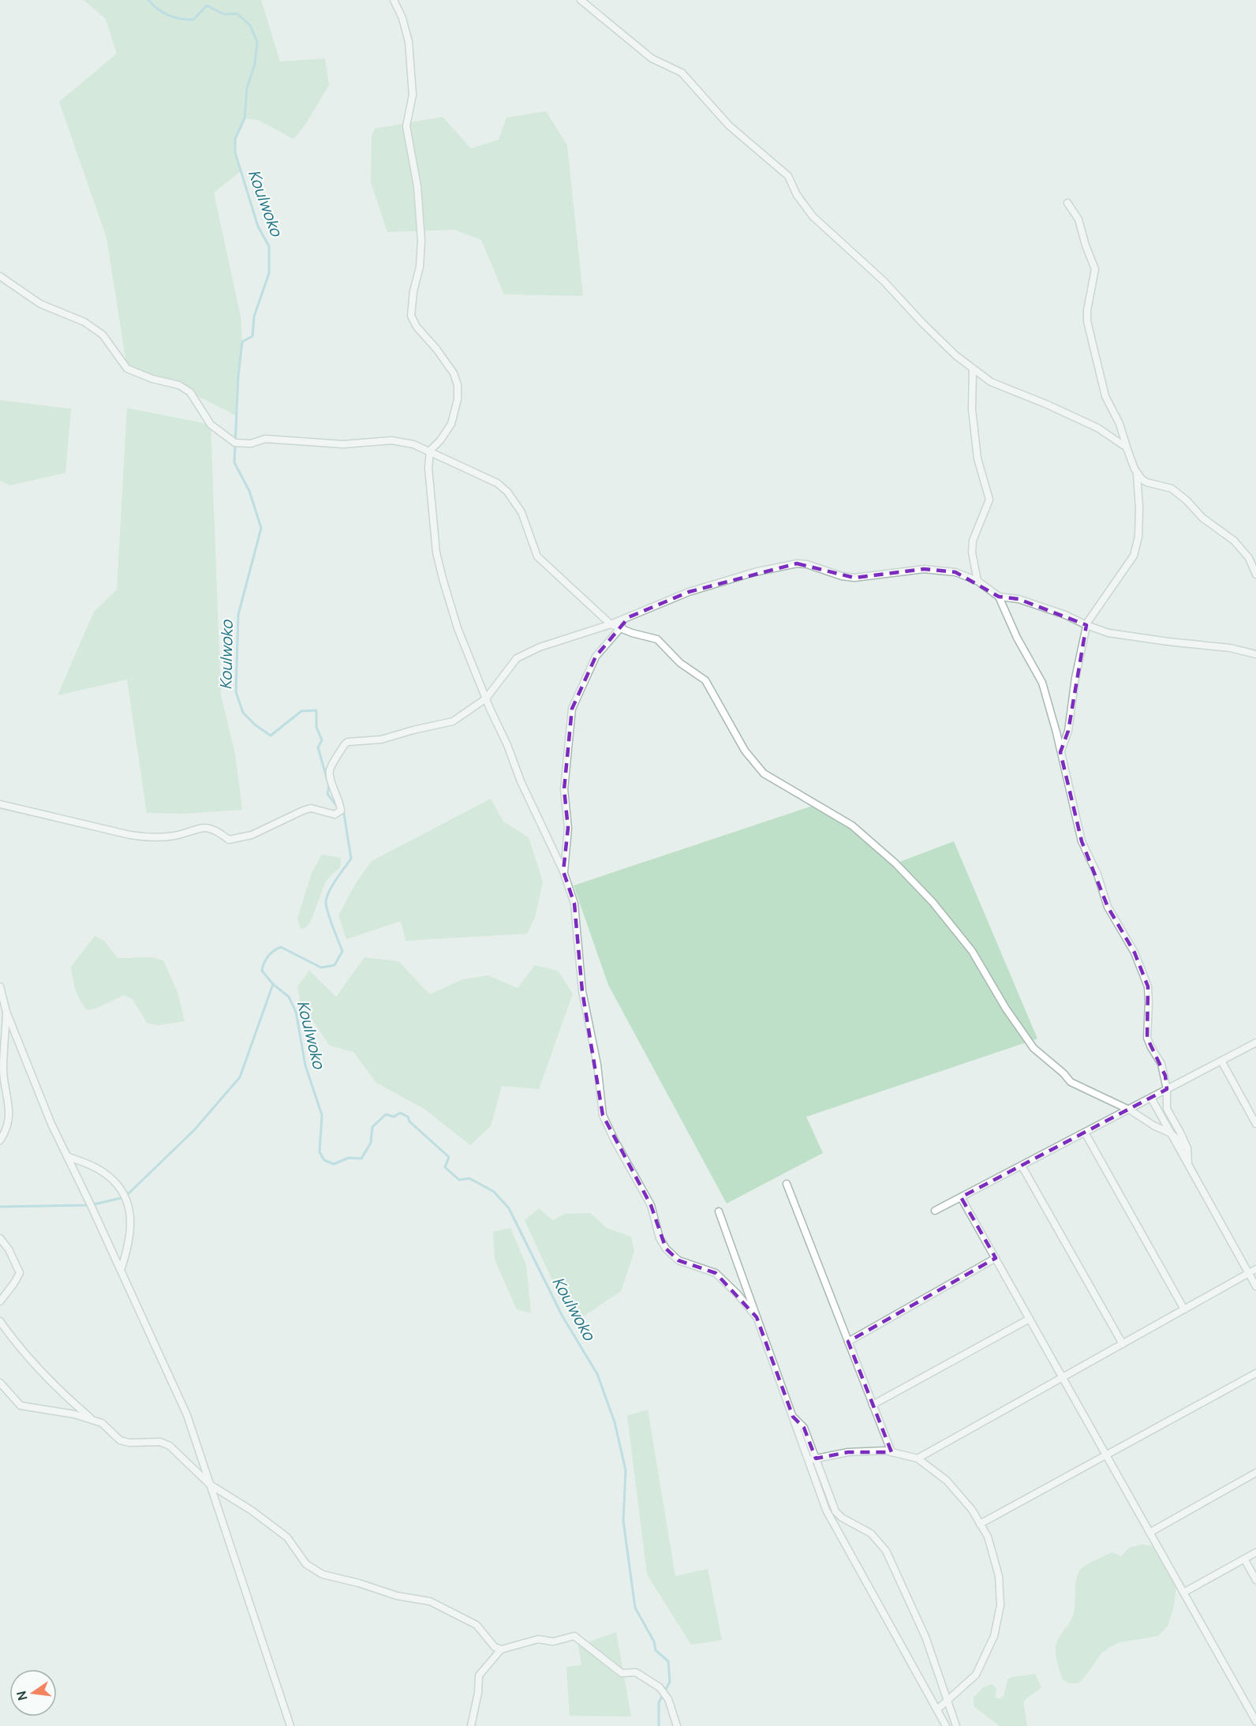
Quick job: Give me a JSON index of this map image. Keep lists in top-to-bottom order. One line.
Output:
{"water":["Koulwoko"],"north":"left"}
